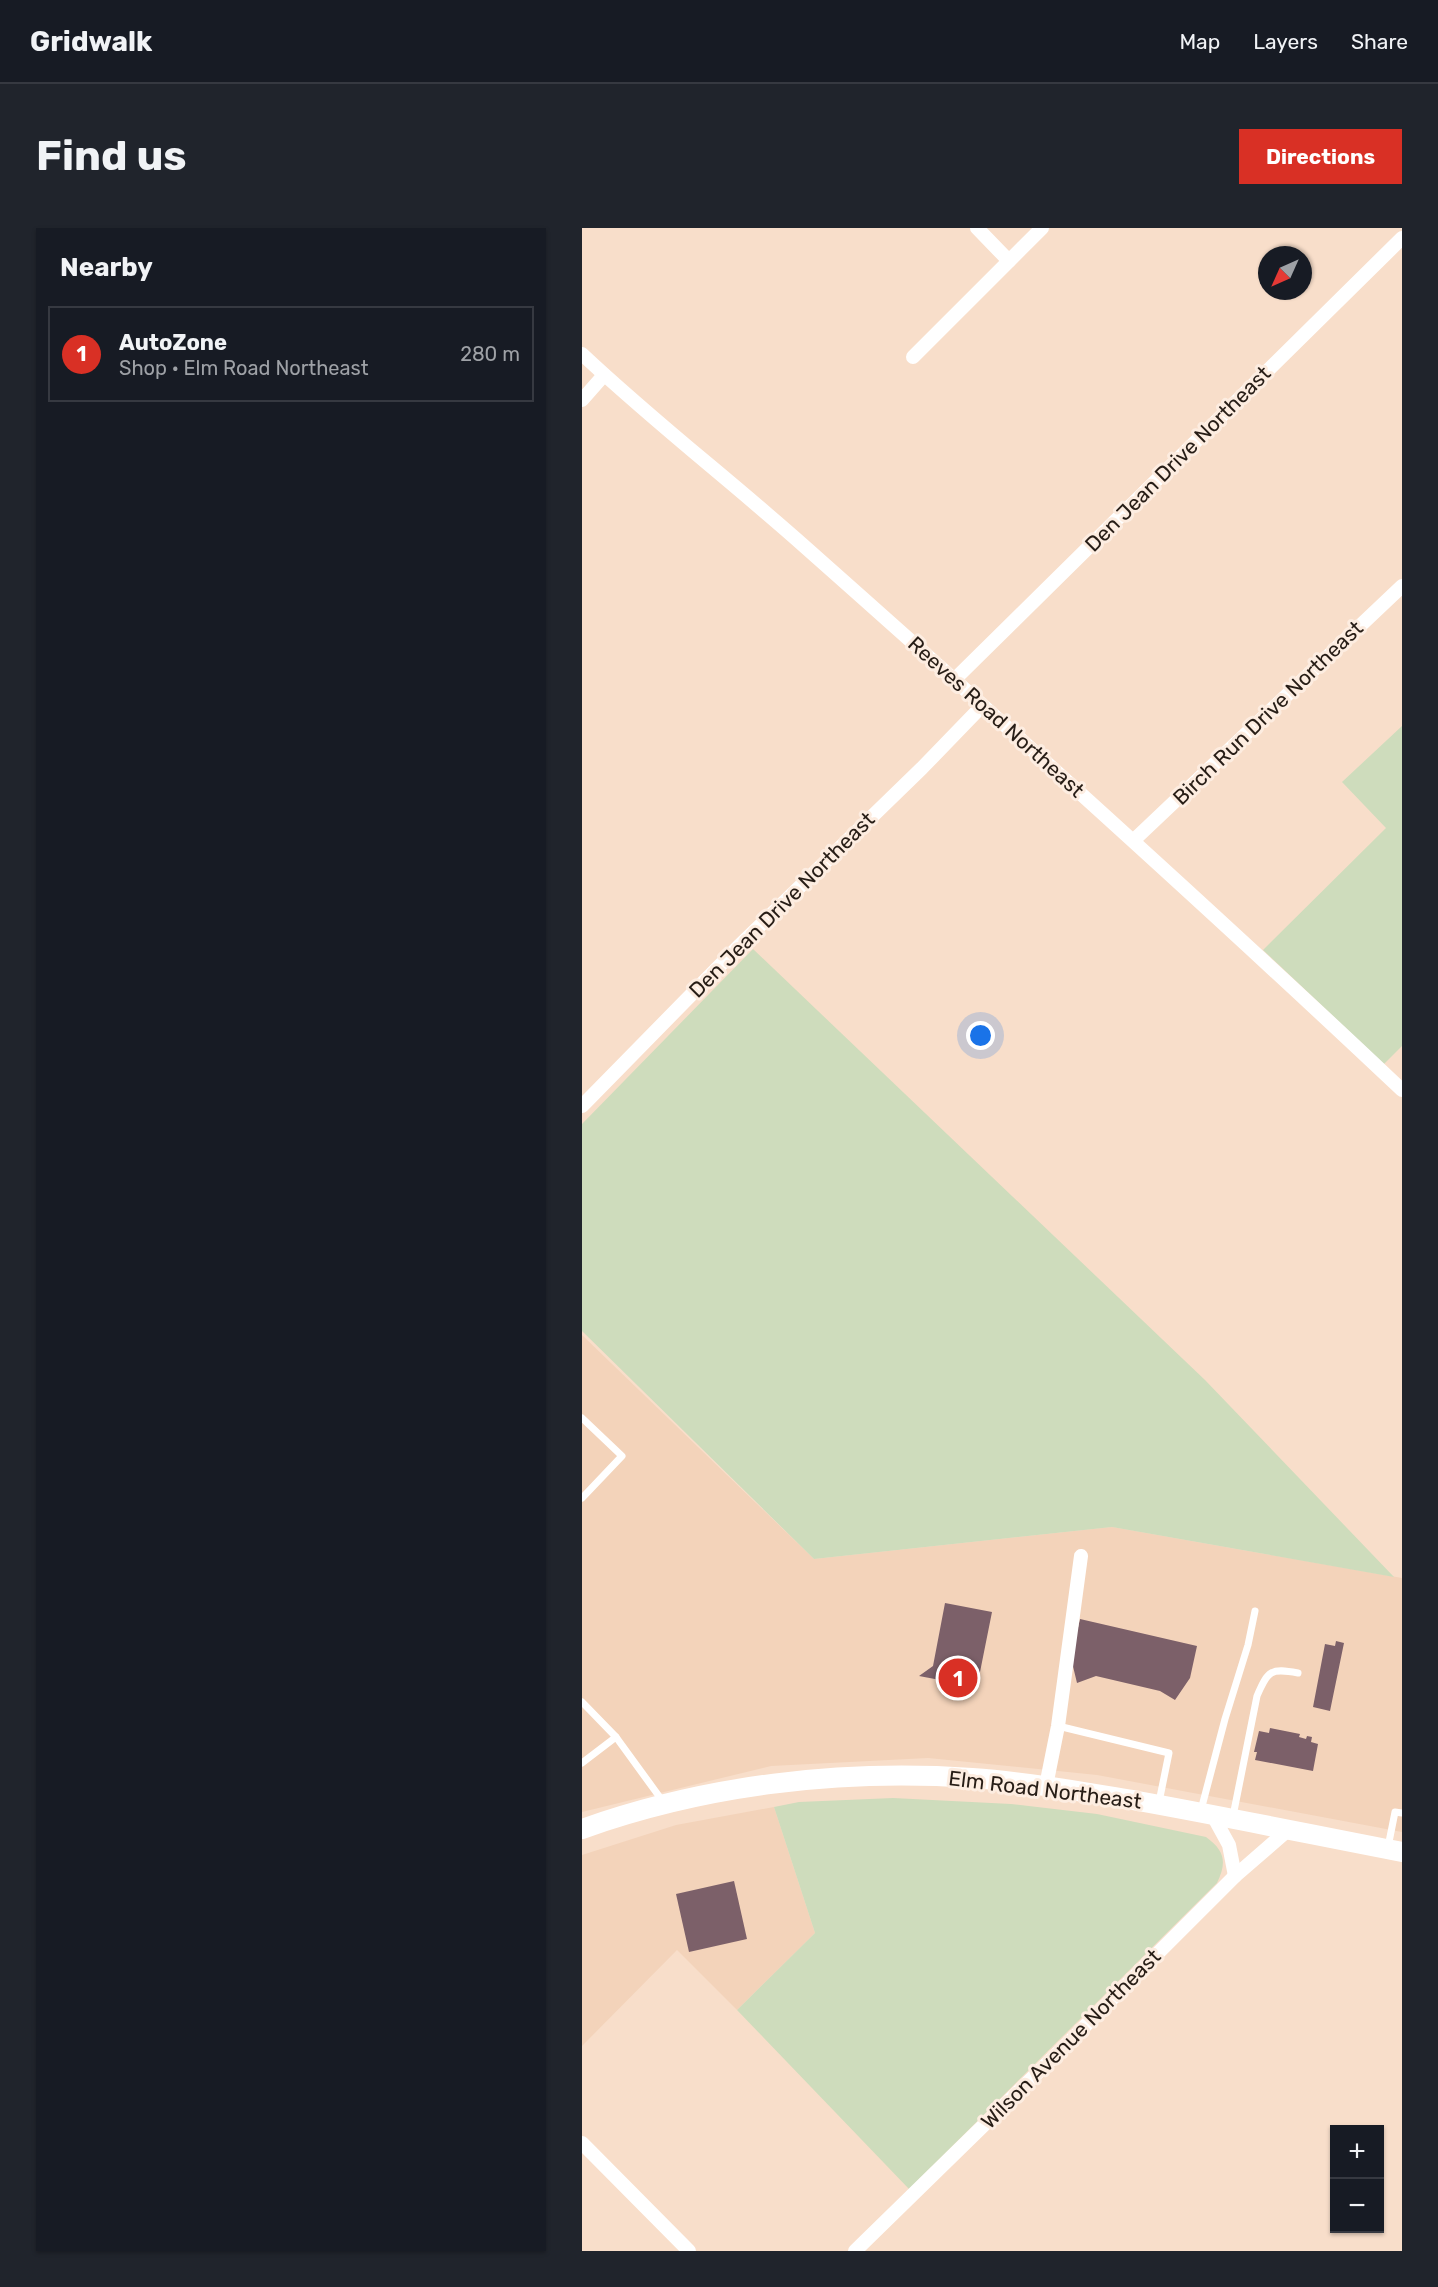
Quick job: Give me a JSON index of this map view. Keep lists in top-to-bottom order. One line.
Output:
{"streets":{"main road":["Elm Road Northeast"],"street":["Den Jean Drive Northeast","Birch Run Drive Northeast","Reeves Road Northeast","Wilson Avenue Northeast"]},"crossings":[["Den Jean Drive Northeast","Reeves Road Northeast"],["Birch Run Drive Northeast","Reeves Road Northeast"],["Elm Road Northeast","Wilson Avenue Northeast"]],"north":"bottom left","page":{"header":"Gridwalk","nav":["Map","Layers","Share"],"buttons":"Directions","title":"Find us","heading":"Nearby","list":[{"mark":"1","name":"AutoZone","note":"Shop · Elm Road Northeast","value":"280 m"}],"pins":"1","map_buttons":["+","−"]}}
